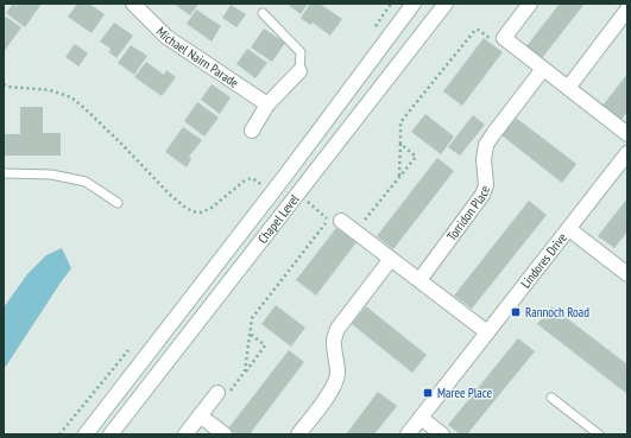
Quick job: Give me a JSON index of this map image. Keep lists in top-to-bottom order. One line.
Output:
{"streets":{"street":["Michael Nairn Parade","Torridon Place","Chapel Level","Lindores Drive"]},"places":{"transit":["Rannoch Road","Maree Place"]}}
